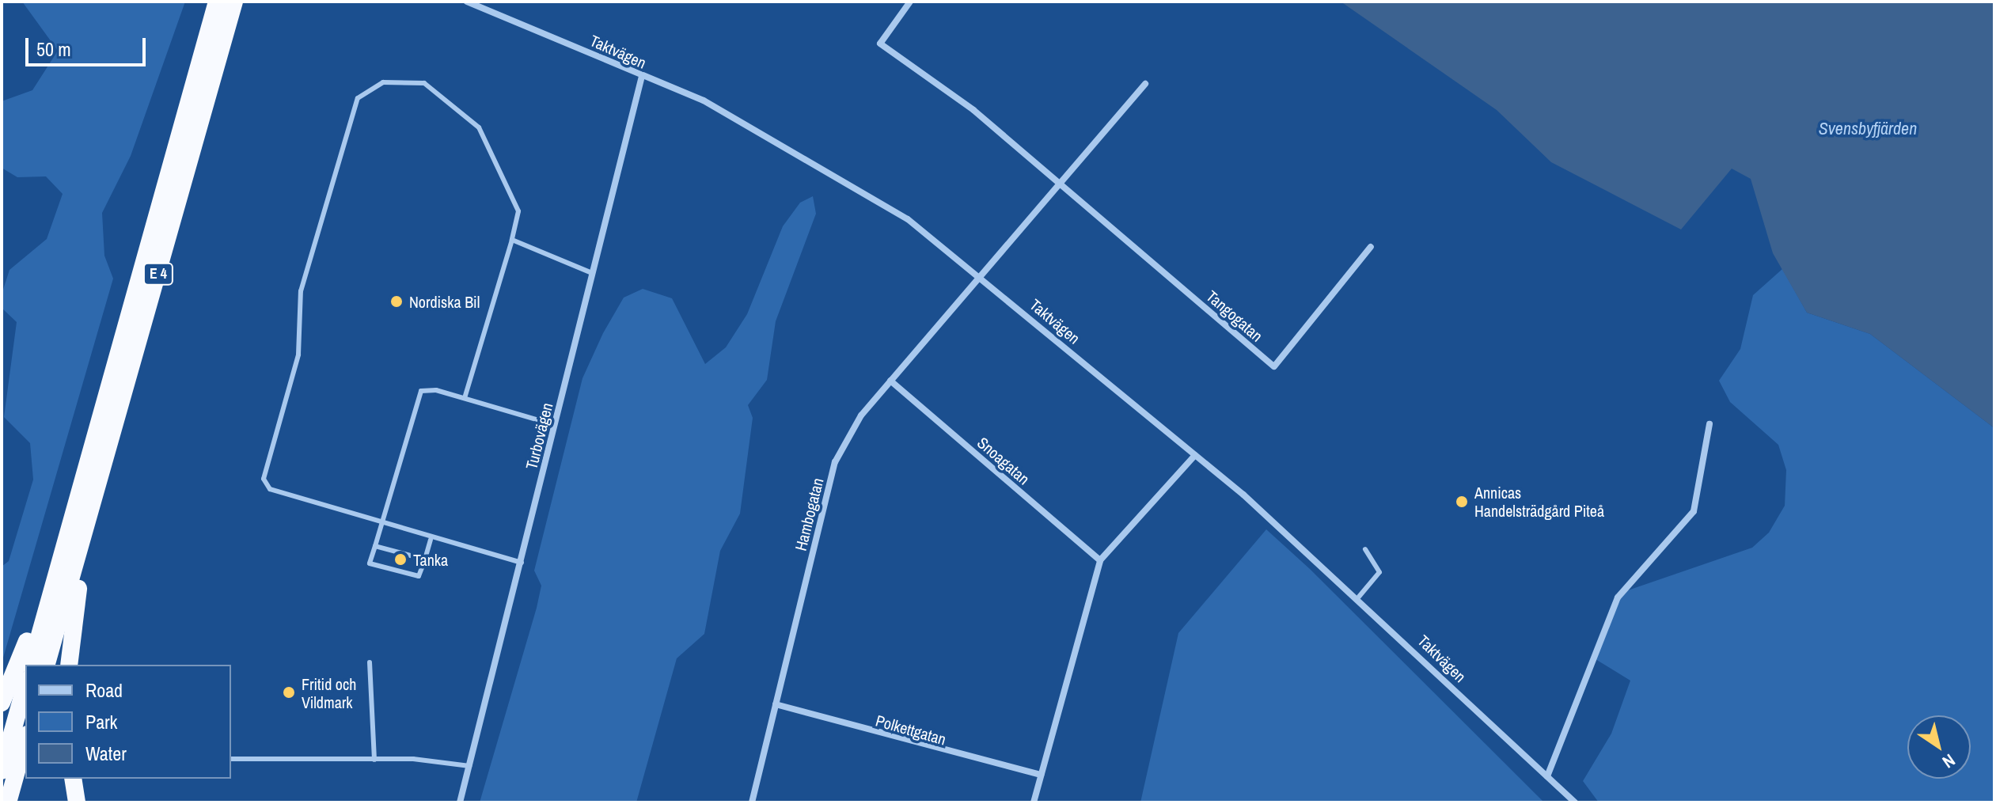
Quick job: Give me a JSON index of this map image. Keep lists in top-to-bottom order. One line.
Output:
{"streets":{"highway":["E 4"],"street":["Taktvägen","Tangogatan","Turbovägen","Snoagatan","Hambogatan","Polkettgatan"]},"crossings":[["Taktvägen","Turbovägen"],["Taktvägen","Hambogatan"],["Snoagatan","Hambogatan"],["Hambogatan","Polkettgatan"]],"water":["Svensbyfjärden"],"places":["Nordiska Bil","Annicas Handelsträdgård Piteå","Tanka","Fritid och Vildmark"],"legend":["Road","Park","Water"],"scale_bar":"50 m","north":"bottom right"}
